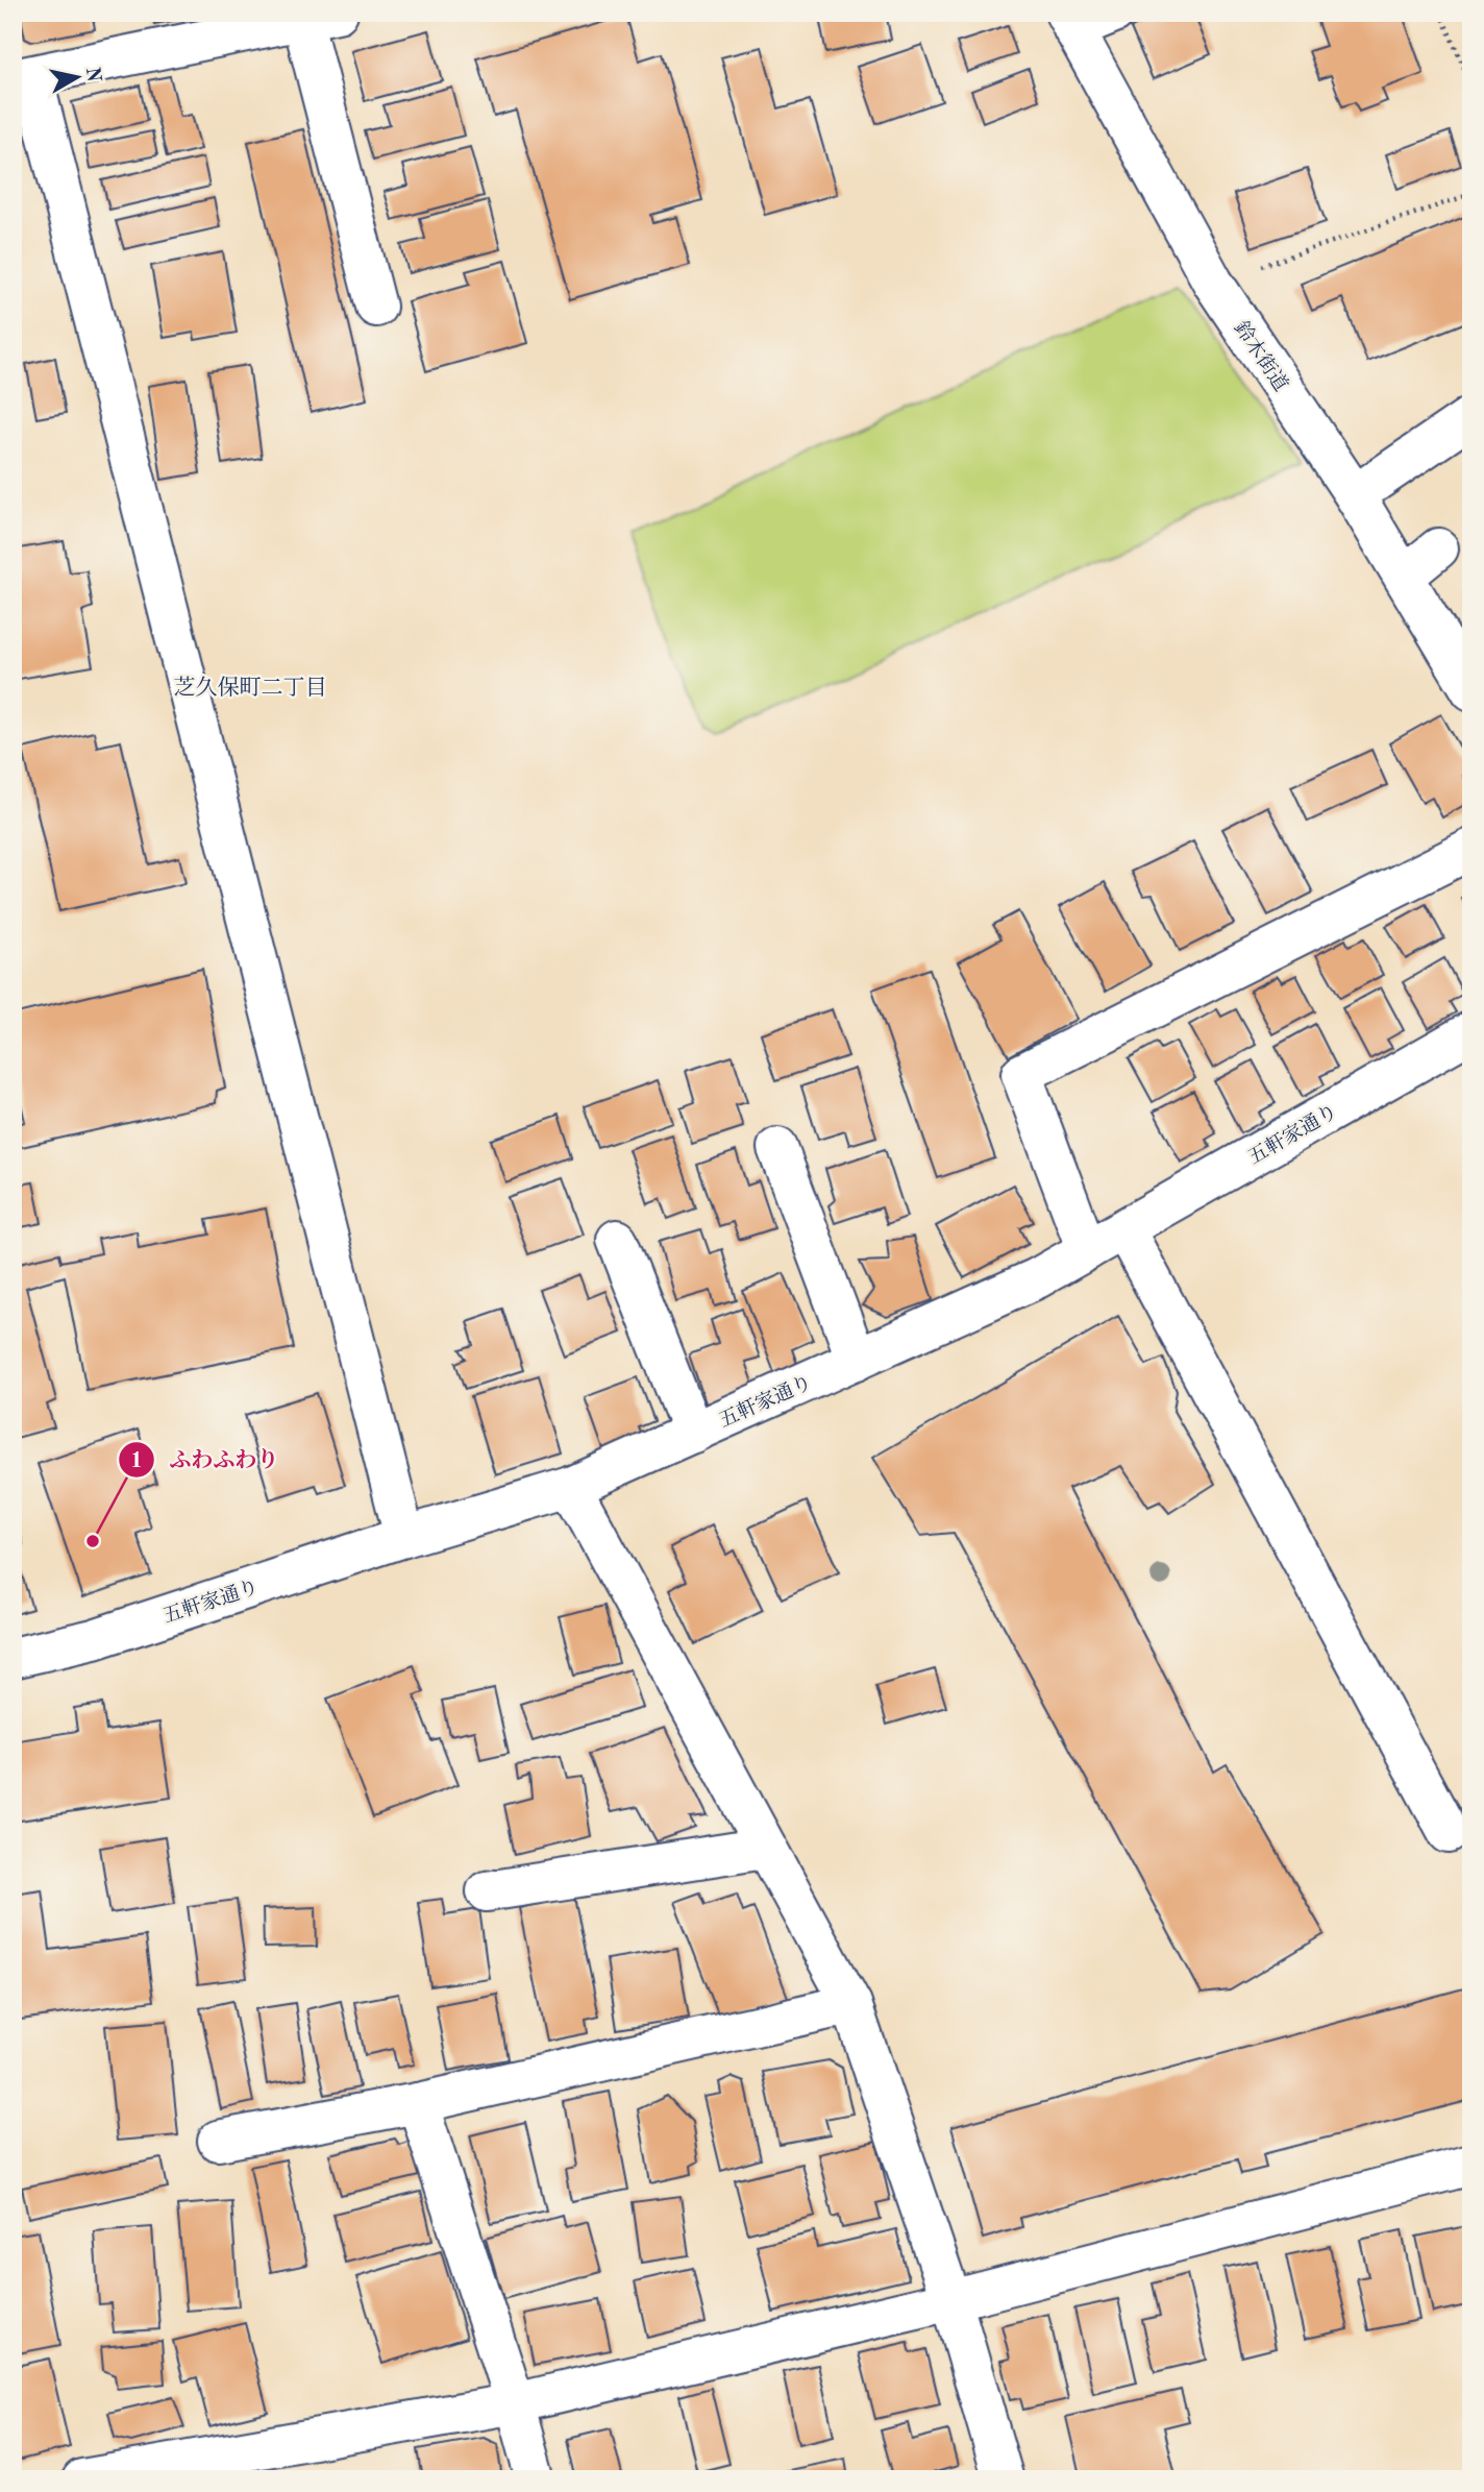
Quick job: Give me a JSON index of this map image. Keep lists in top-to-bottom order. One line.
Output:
{"streets":{"street":["鈴木街道","五軒家通り"]},"districts":["芝久保町二丁目"],"places":["ふわふわり"],"north":"right"}
